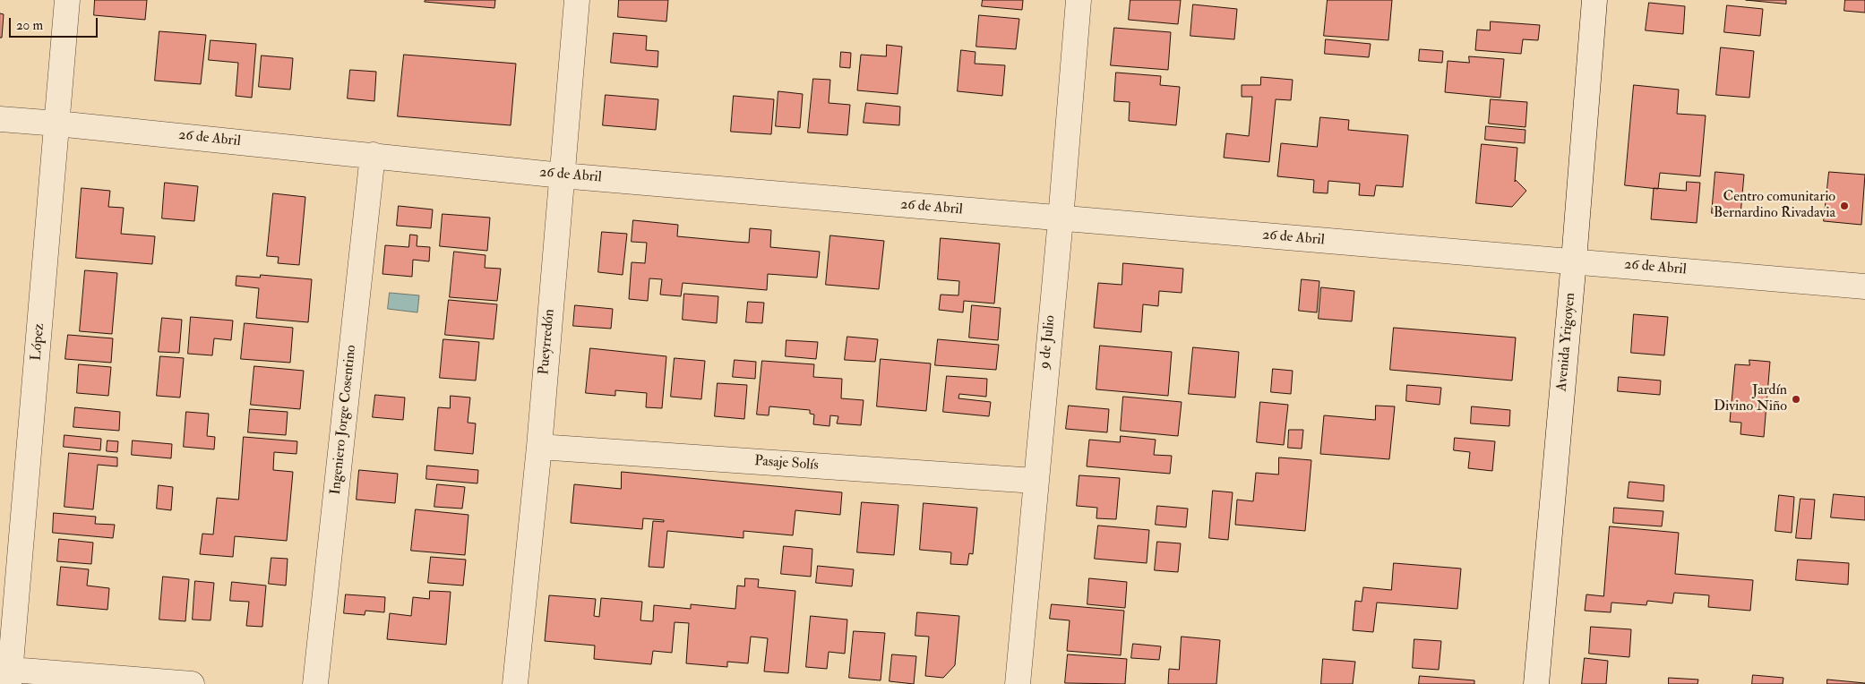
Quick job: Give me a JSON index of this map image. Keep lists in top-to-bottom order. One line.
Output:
{"streets":{"street":["26 de Abril","López","Pueyrredón","9 de Julio","Avenida Yrigoyen","Ingeniero Jorge Cosentino","Pasaje Solís"]},"crossings":[["26 de Abril","López"],["26 de Abril","Pueyrredón"],["26 de Abril","9 de Julio"],["26 de Abril","Avenida Yrigoyen"],["26 de Abril","Ingeniero Jorge Cosentino"],["Pueyrredón","Pasaje Solís"],["9 de Julio","Pasaje Solís"]],"places":["Centro comunitario Bernardino Rivadavia","Jardín Divino Niño"],"scale_bar":"20 m"}
